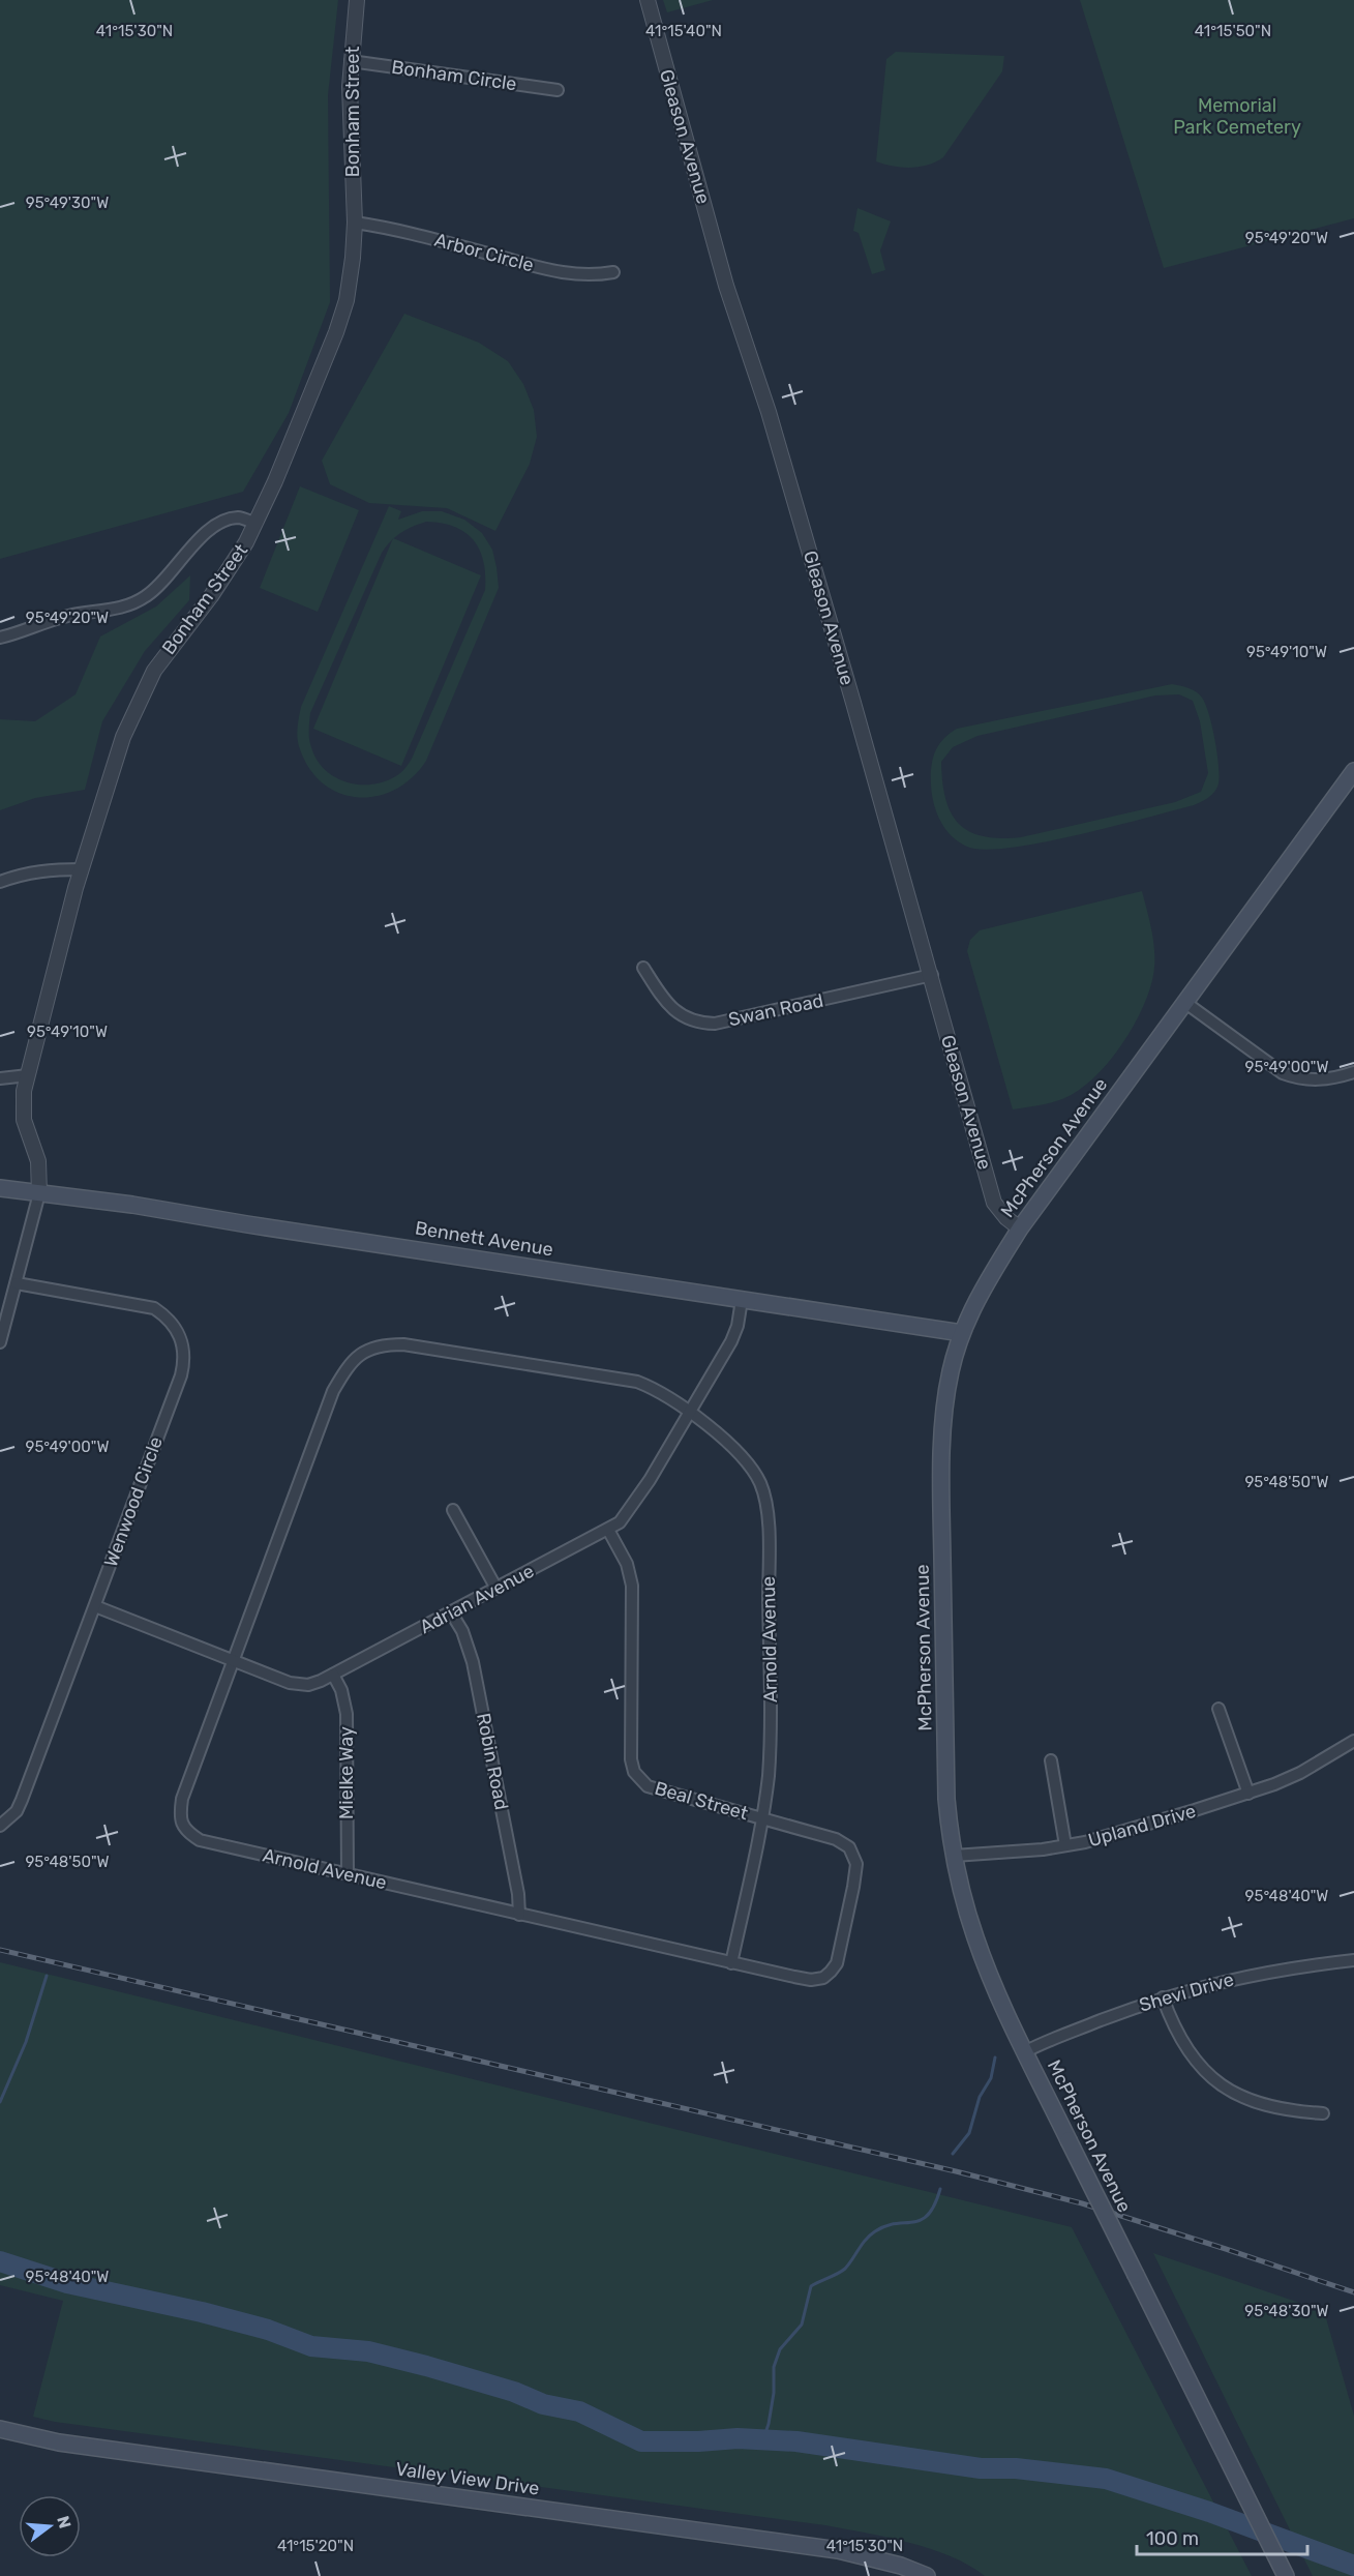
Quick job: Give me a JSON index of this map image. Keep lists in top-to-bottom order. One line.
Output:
{"streets":{"main road":["McPherson Avenue","Bennett Avenue","Valley View Drive"],"street":["Bonham Circle","Bonham Street","Gleason Avenue","Arbor Circle","Swan Road","Wenwood Circle","Adrian Avenue","Arnold Avenue","Robin Road","Mielke Way","Beal Street","Upland Drive","Shevi Drive"]},"crossings":[["Bonham Circle","Bonham Street"],["Bonham Street","Arbor Circle"],["Bonham Street","Bennett Avenue"],["Gleason Avenue","Swan Road"],["Gleason Avenue","McPherson Avenue"],["McPherson Avenue","Bennett Avenue"],["McPherson Avenue","Upland Drive"],["McPherson Avenue","Shevi Drive"],["Bennett Avenue","Adrian Avenue"],["Wenwood Circle","Adrian Avenue"],["Adrian Avenue","Arnold Avenue"],["Adrian Avenue","Robin Road"],["Adrian Avenue","Mielke Way"],["Adrian Avenue","Beal Street"],["Arnold Avenue","Robin Road"],["Arnold Avenue","Mielke Way"],["Arnold Avenue","Beal Street"]],"parks":["Memorial Park Cemetery"],"scale_bar":"100 m","north":"right","coordinates":["41°15'30\"N","41°15'40\"N","41°15'50\"N","95°49'30\"W","95°49'20\"W","95°49'10\"W","95°49'00\"W","95°48'50\"W","95°48'40\"W","95°48'30\"W","41°15'20\"N"]}
